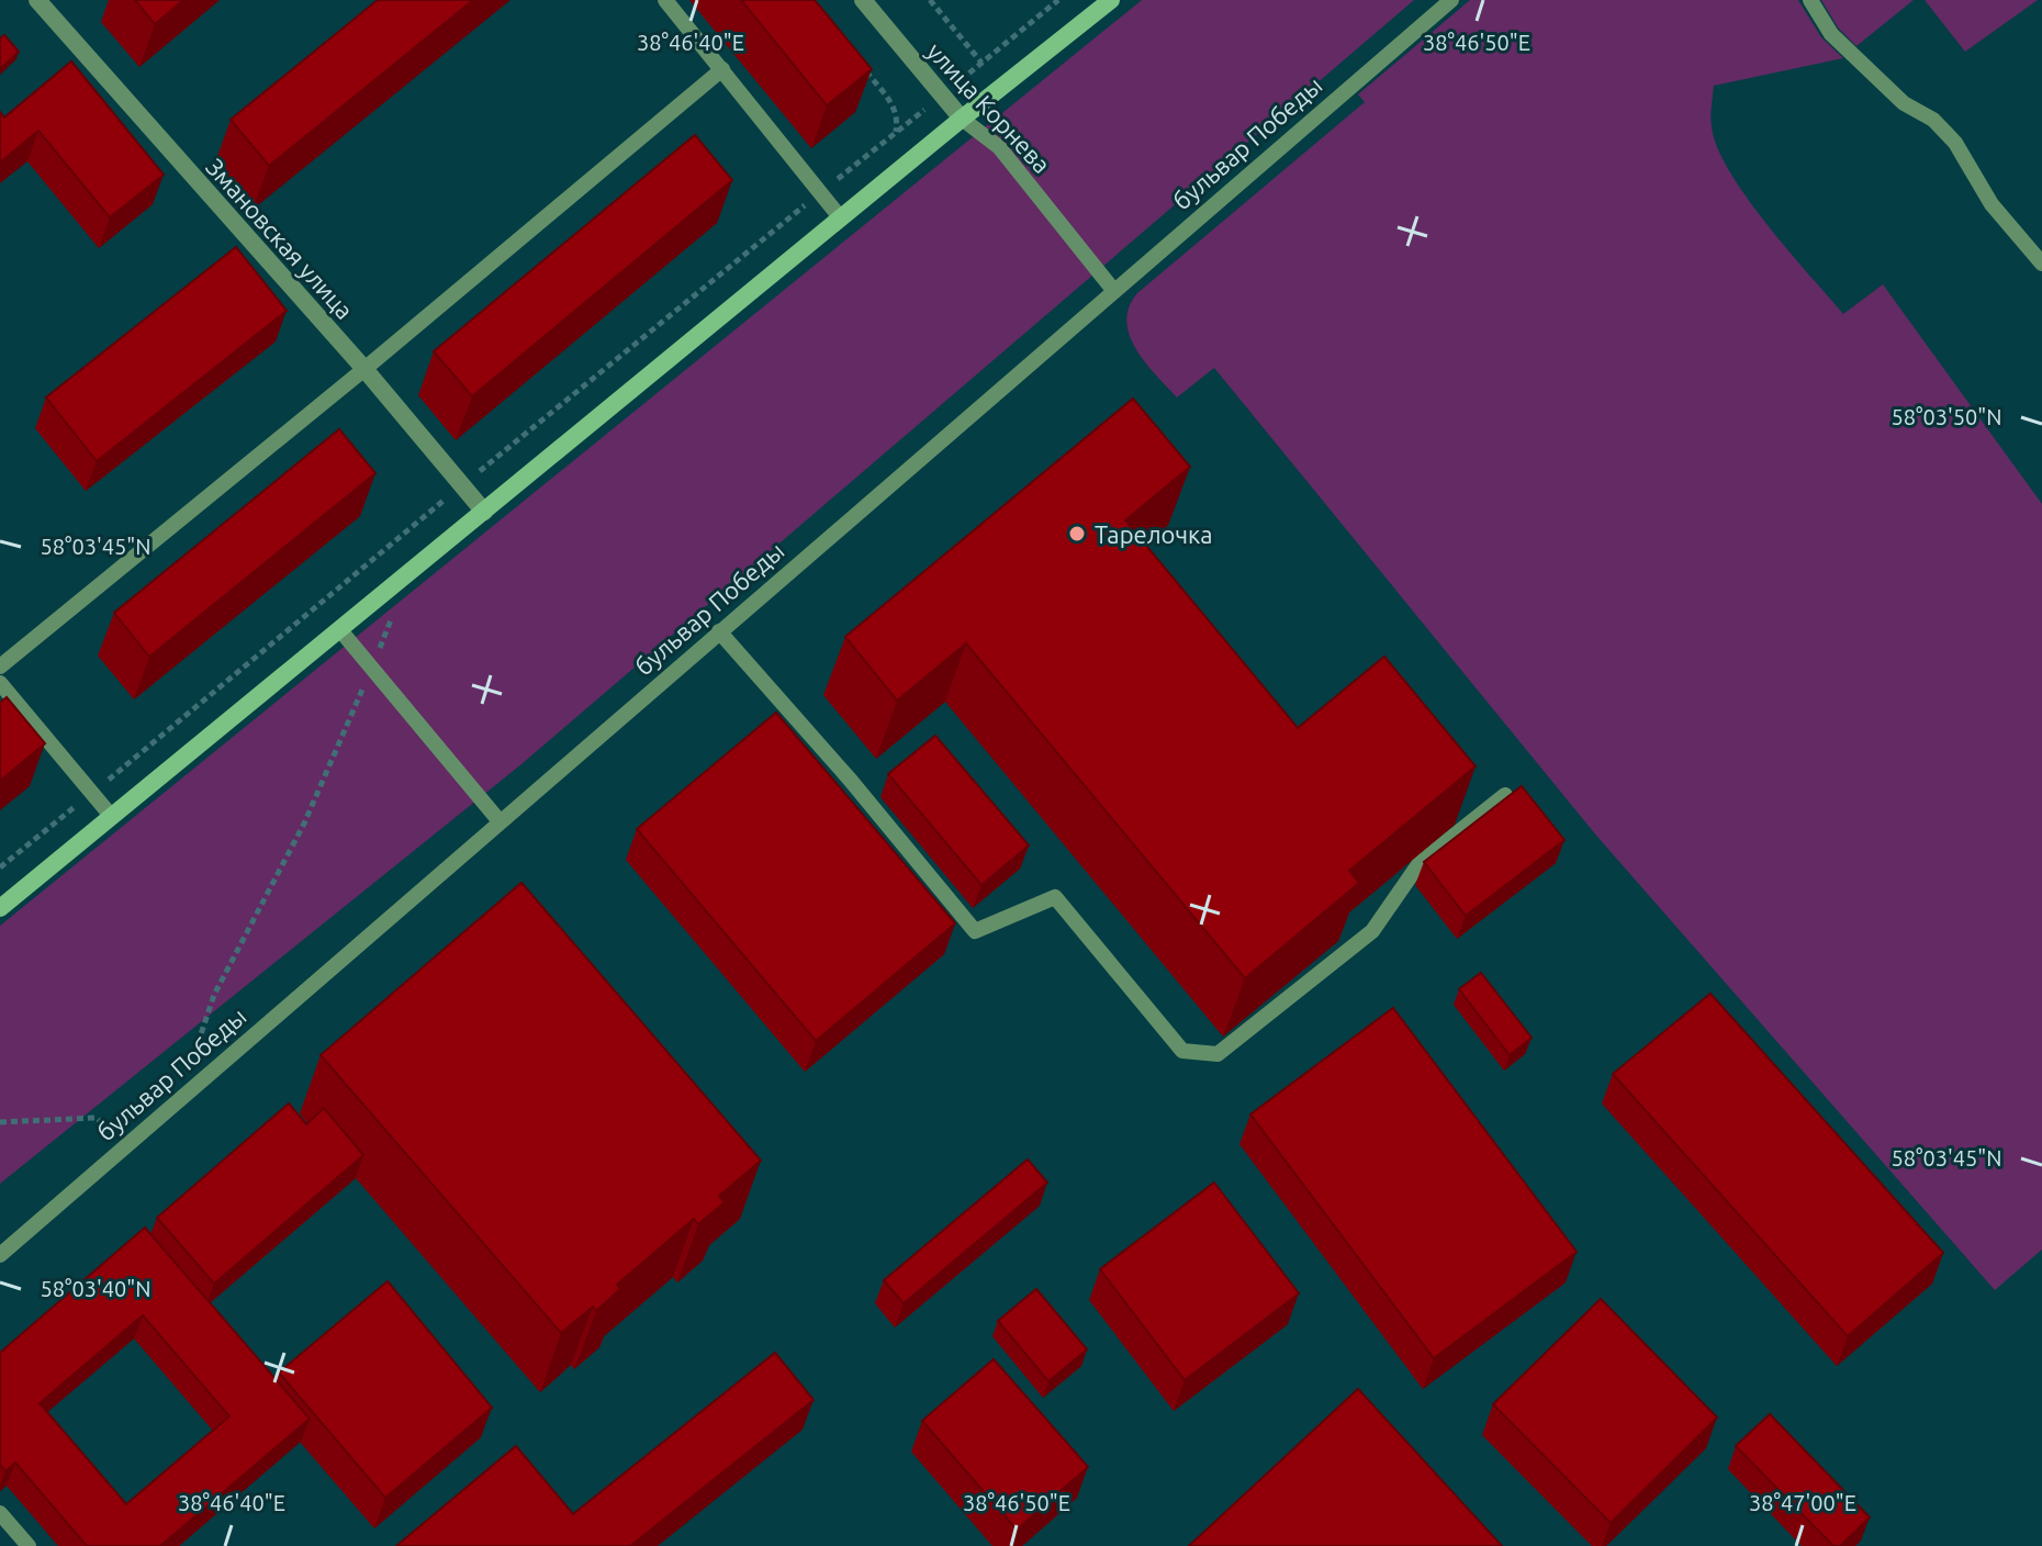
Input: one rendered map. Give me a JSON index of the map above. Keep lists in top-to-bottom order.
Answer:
{
  "streets": {
    "street": ["улица Корнева", "Змановская улица"],
    "lane": ["бульвар Победы"]
  },
  "crossings": [
    ["улица Корнева", "бульвар Победы"]
  ],
  "places": ["Тарелочка"],
  "coordinates": [
    "38°46'40\"E",
    "38°46'50\"E",
    "58°03'50\"N",
    "58°03'45\"N",
    "58°03'40\"N",
    "38°47'00\"E"
  ]
}
